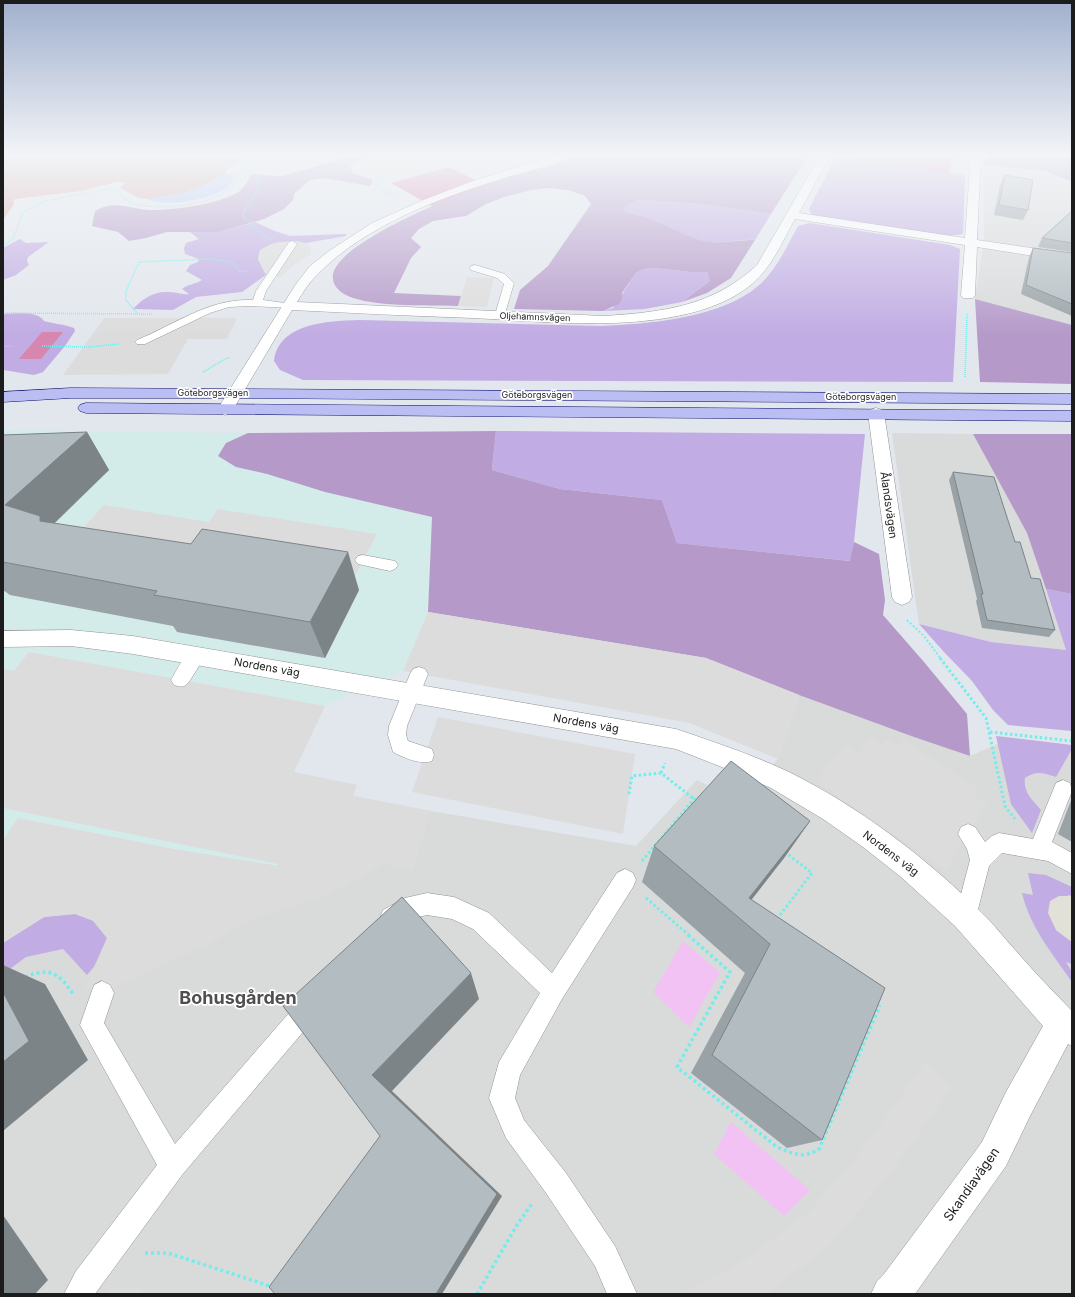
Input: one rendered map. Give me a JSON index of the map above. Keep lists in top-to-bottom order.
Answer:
{
  "streets": {
    "main road": ["Göteborgsvägen"],
    "street": [
      "Oljehamnsvägen",
      "Ålandsvägen",
      "Nordens väg",
      "Skandiavägen"
    ]
  },
  "crossings": [
    ["Göteborgsvägen", "Ålandsvägen"],
    ["Nordens väg", "Skandiavägen"]
  ],
  "districts": ["Bohusgården"]
}
